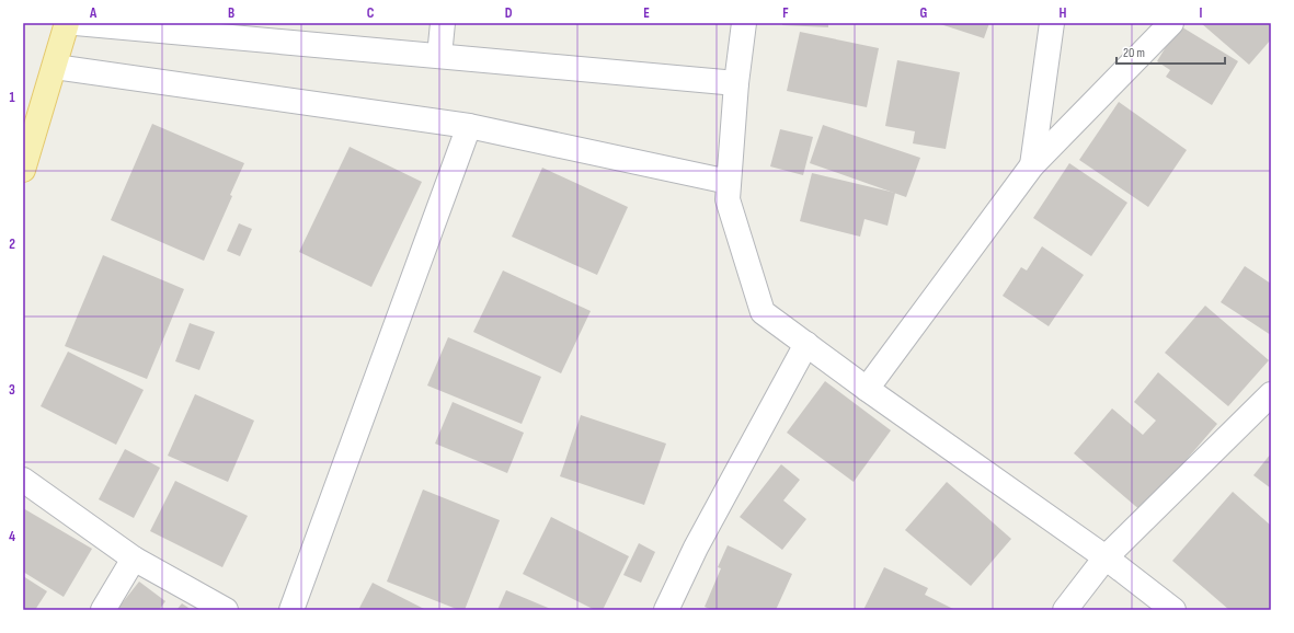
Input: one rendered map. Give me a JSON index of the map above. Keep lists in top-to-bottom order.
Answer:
{
  "scale_bar": "20 m",
  "grid": {
    "columns": [
      "A",
      "B",
      "C",
      "D",
      "E",
      "F",
      "G",
      "H",
      "I"
    ],
    "rows": [
      "1",
      "2",
      "3",
      "4"
    ]
  }
}
